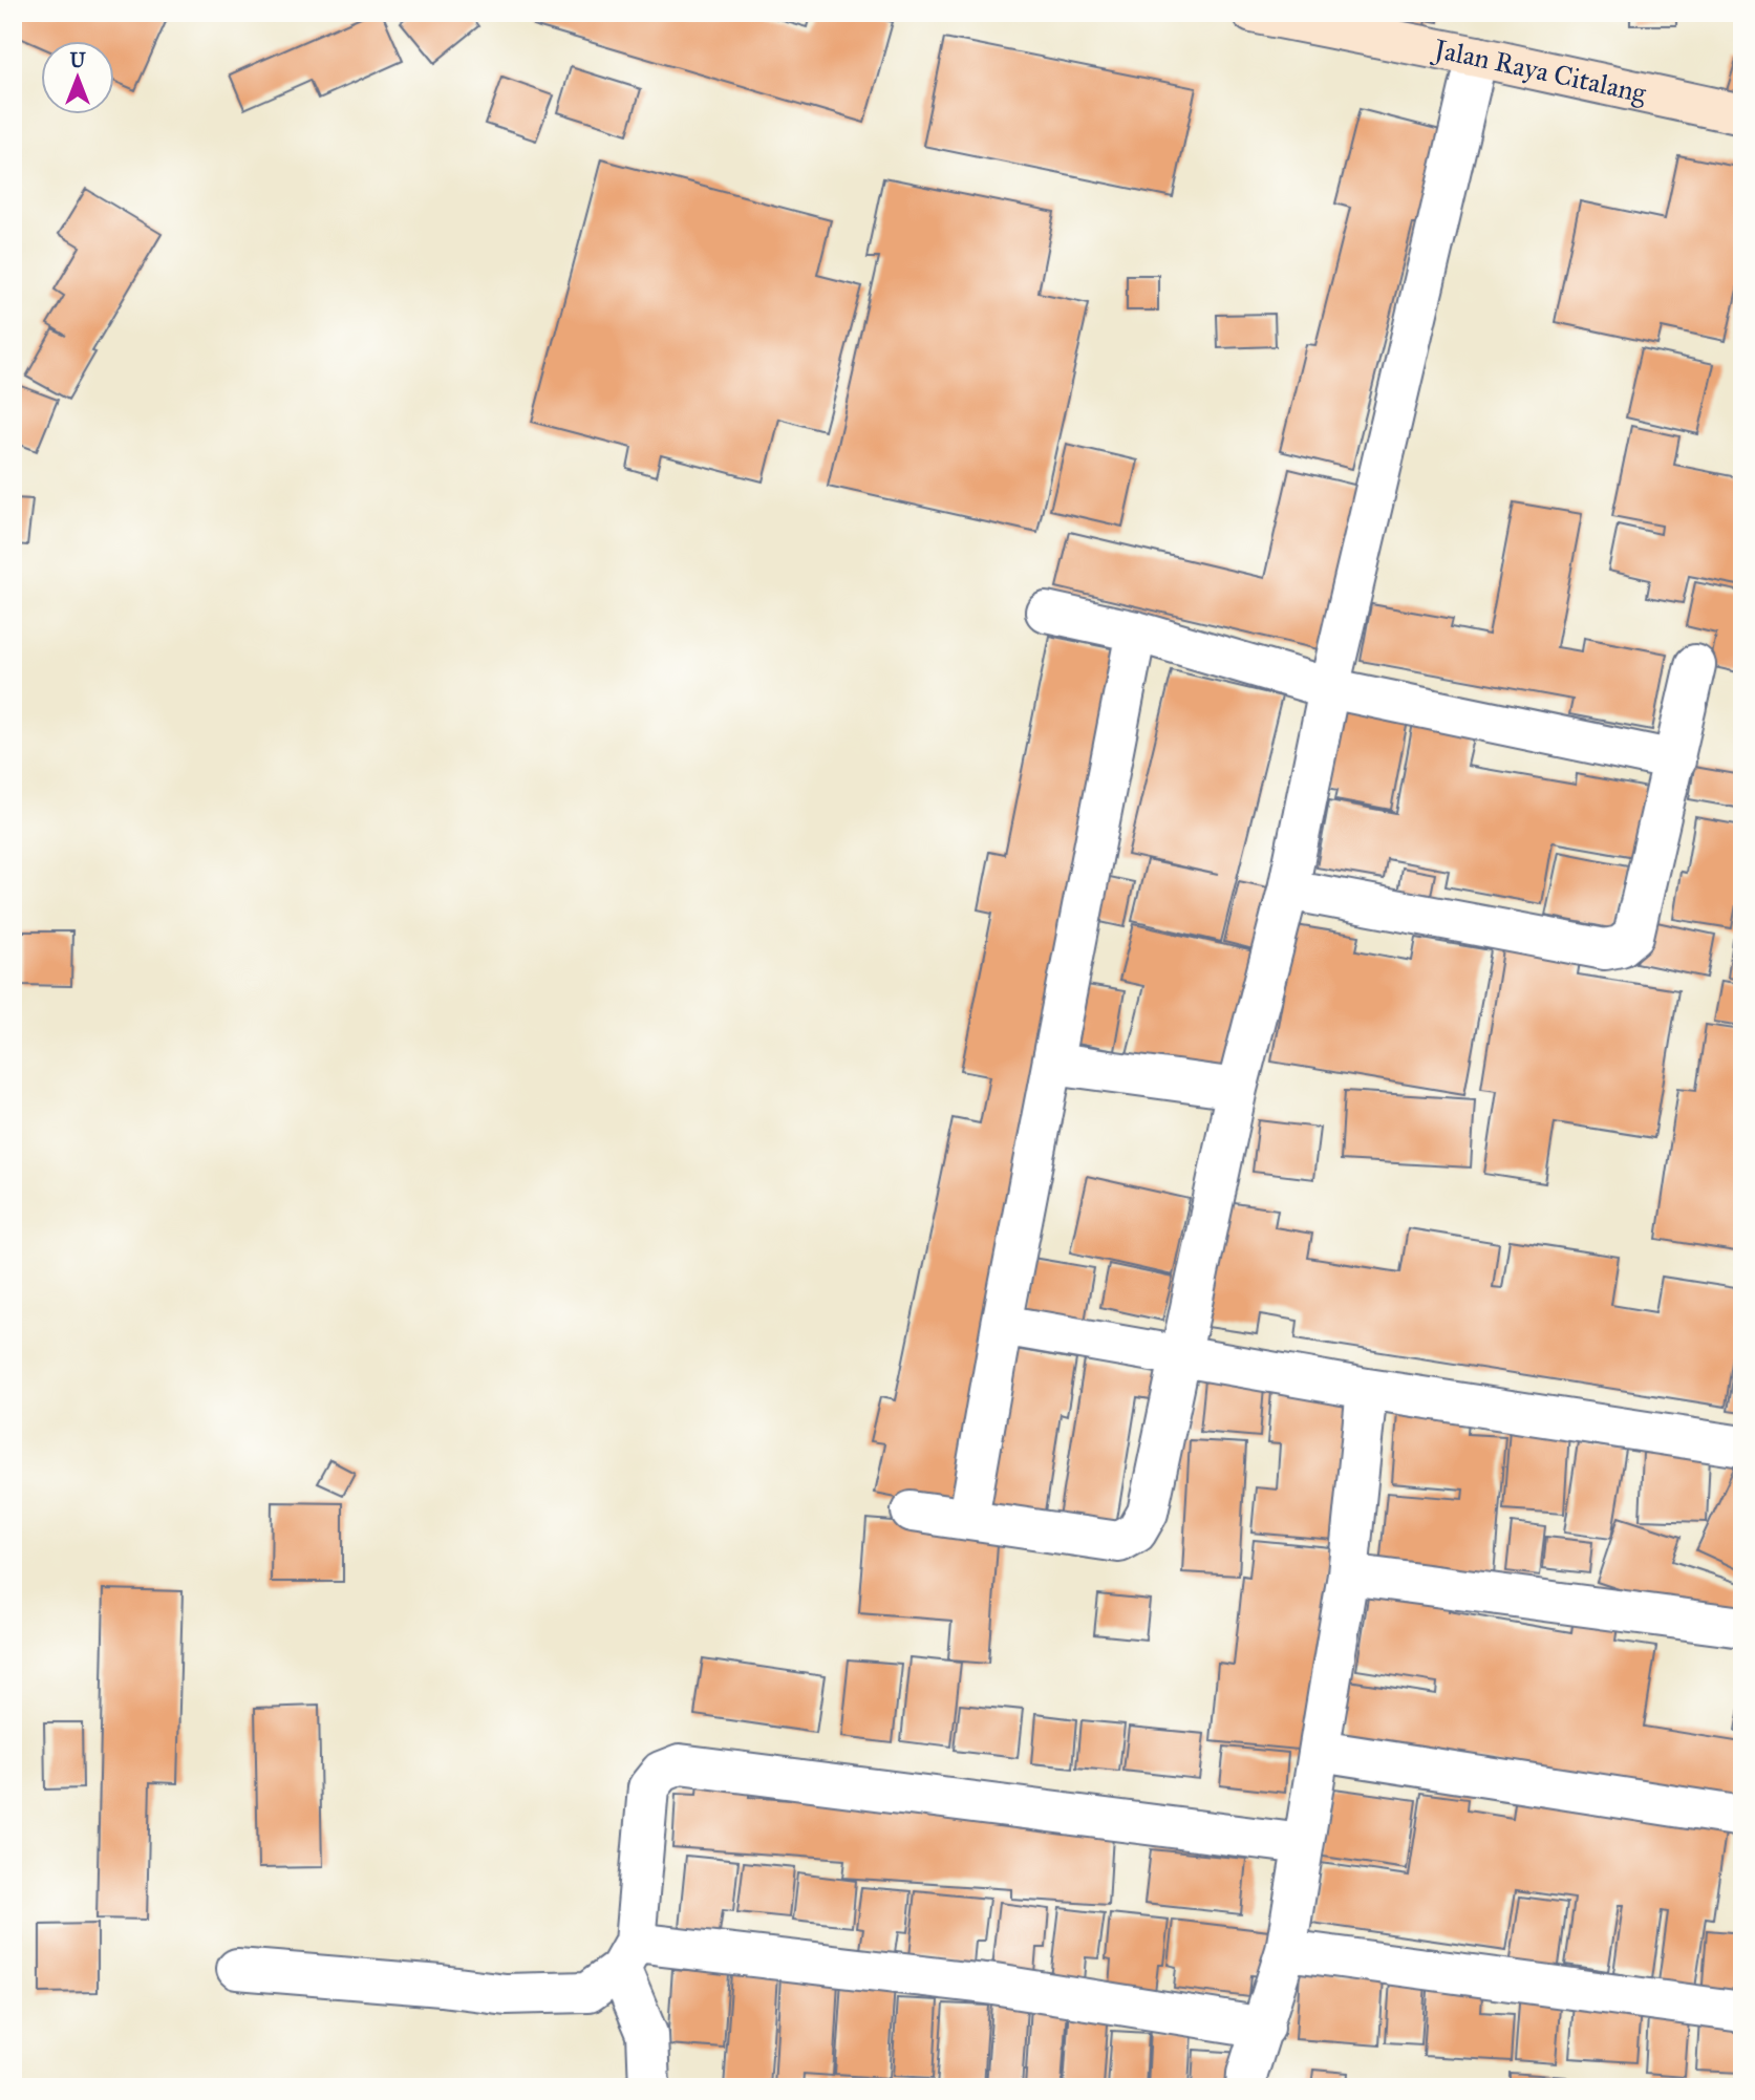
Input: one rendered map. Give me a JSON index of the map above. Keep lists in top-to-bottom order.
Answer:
{
  "streets": {
    "street": ["Jalan Raya Citalang"]
  },
  "north": "top"
}
